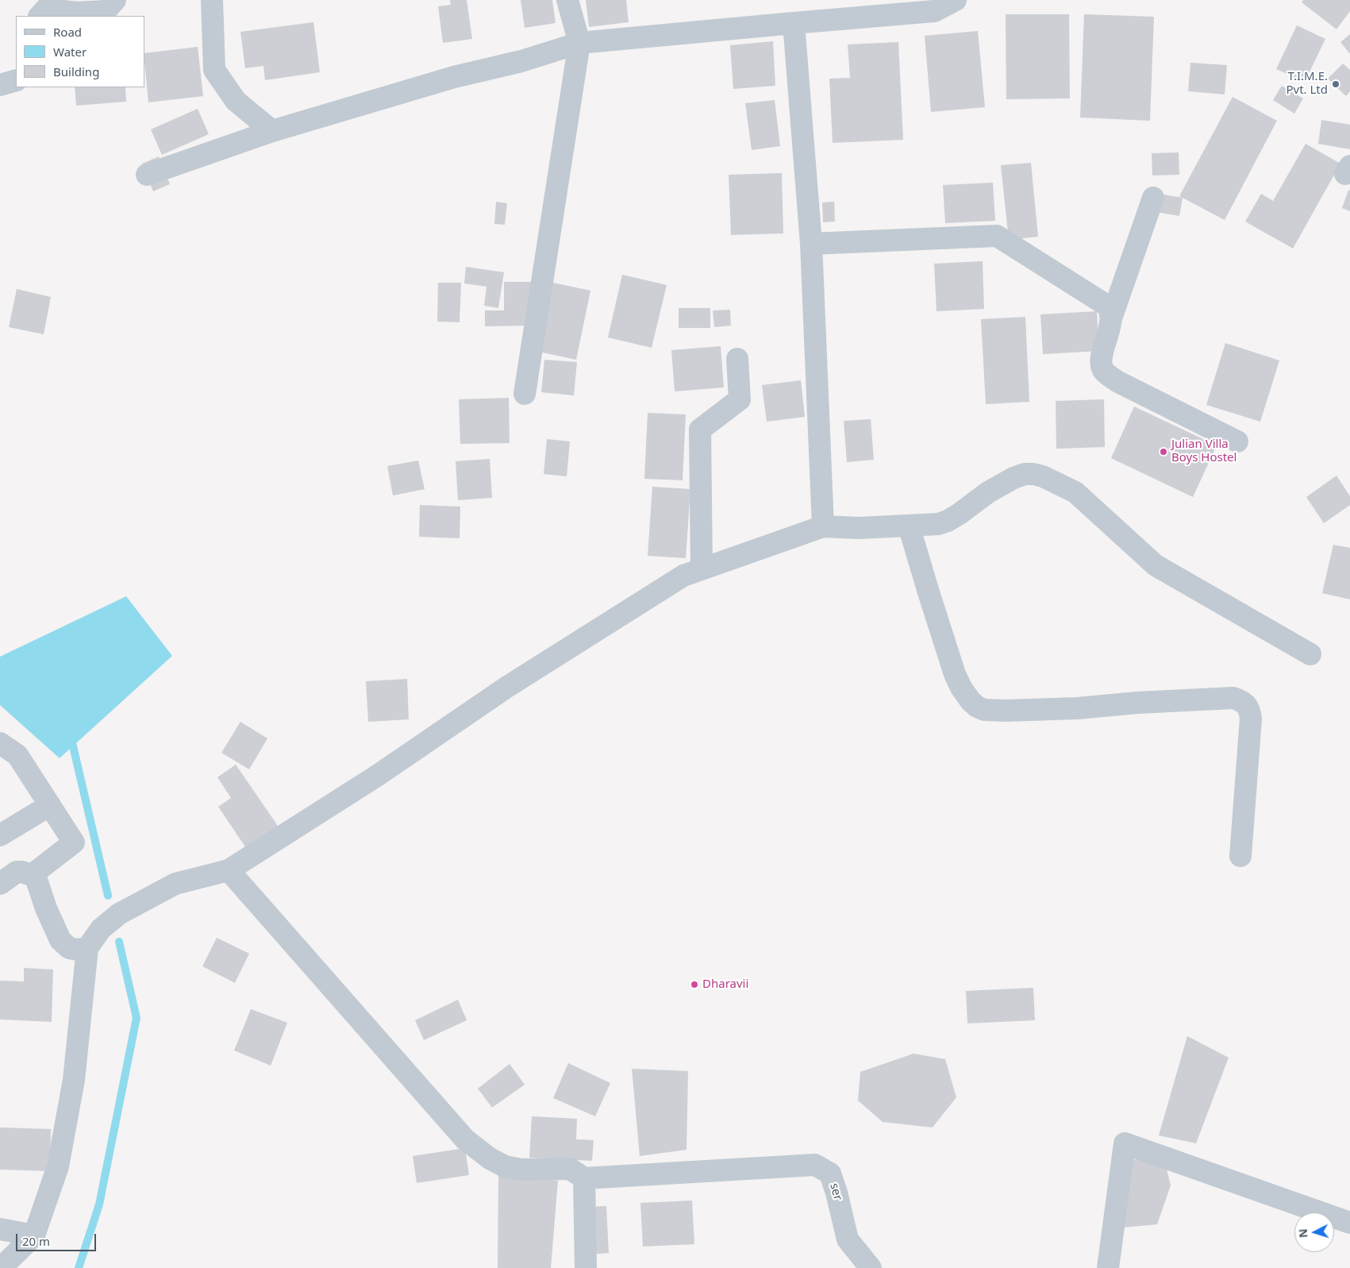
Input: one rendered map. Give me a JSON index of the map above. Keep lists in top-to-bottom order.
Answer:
{
  "streets": {
    "street": ["ser"]
  },
  "places": ["T.I.M.E. Pvt. Ltd", "Julian Villa Boys Hostel", "Dharavii"],
  "legend": ["Road", "Water", "Building"],
  "scale_bar": "20 m",
  "north": "left"
}
